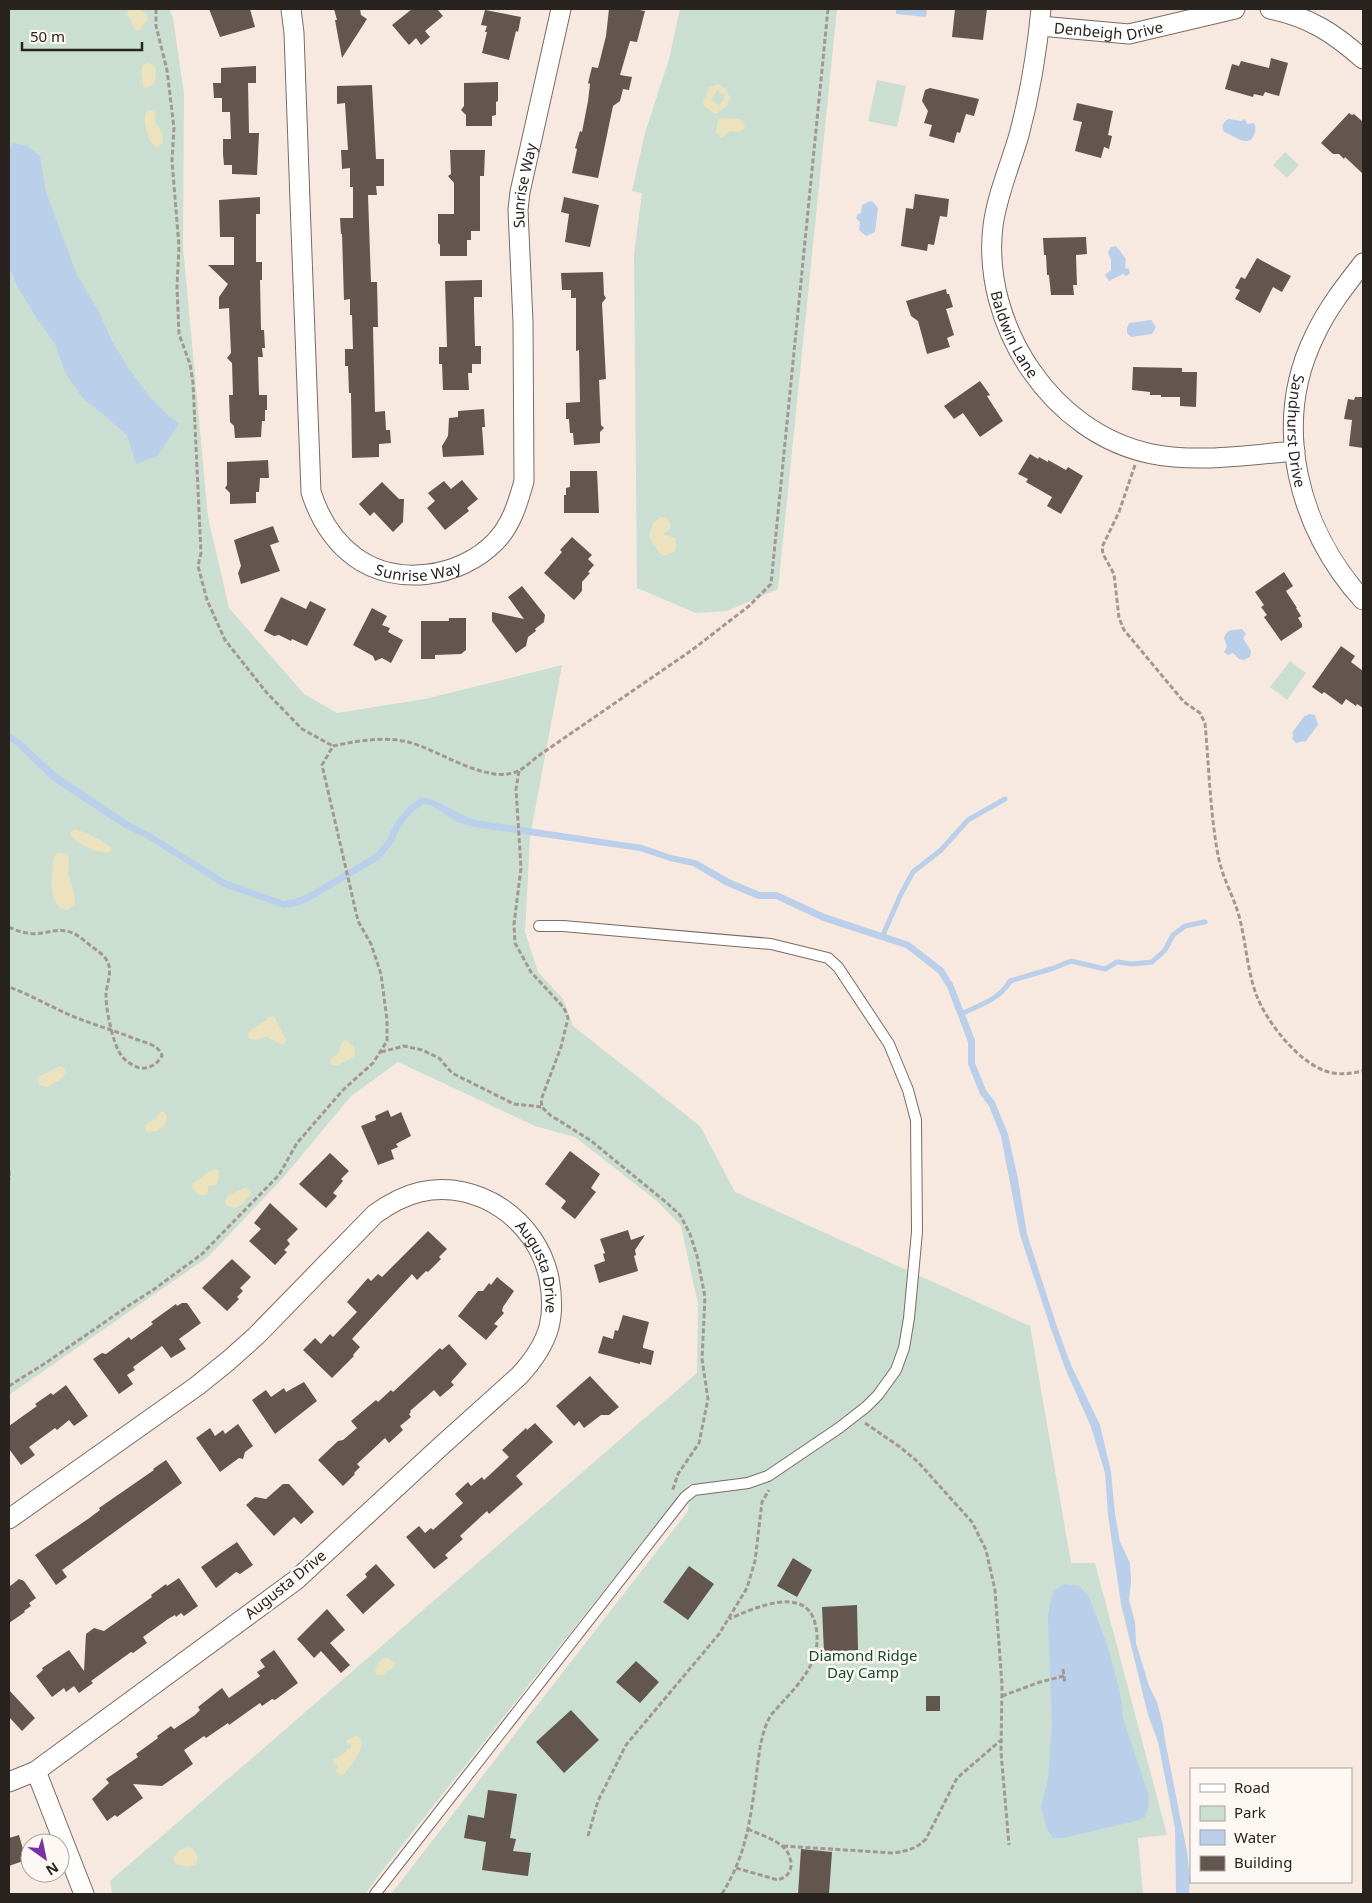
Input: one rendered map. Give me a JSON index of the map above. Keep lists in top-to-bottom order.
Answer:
{
  "streets": {
    "street": [
      "Denbeigh Drive",
      "Sunrise Way",
      "Baldwin Lane",
      "Sandhurst Drive",
      "Augusta Drive"
    ]
  },
  "crossings": [
    ["Denbeigh Drive", "Baldwin Lane"],
    ["Baldwin Lane", "Sandhurst Drive"]
  ],
  "parks": ["Diamond Ridge Day Camp"],
  "legend": [
    "Road",
    "Park",
    "Water",
    "Building"
  ],
  "scale_bar": "50 m",
  "north": "bottom right"
}
